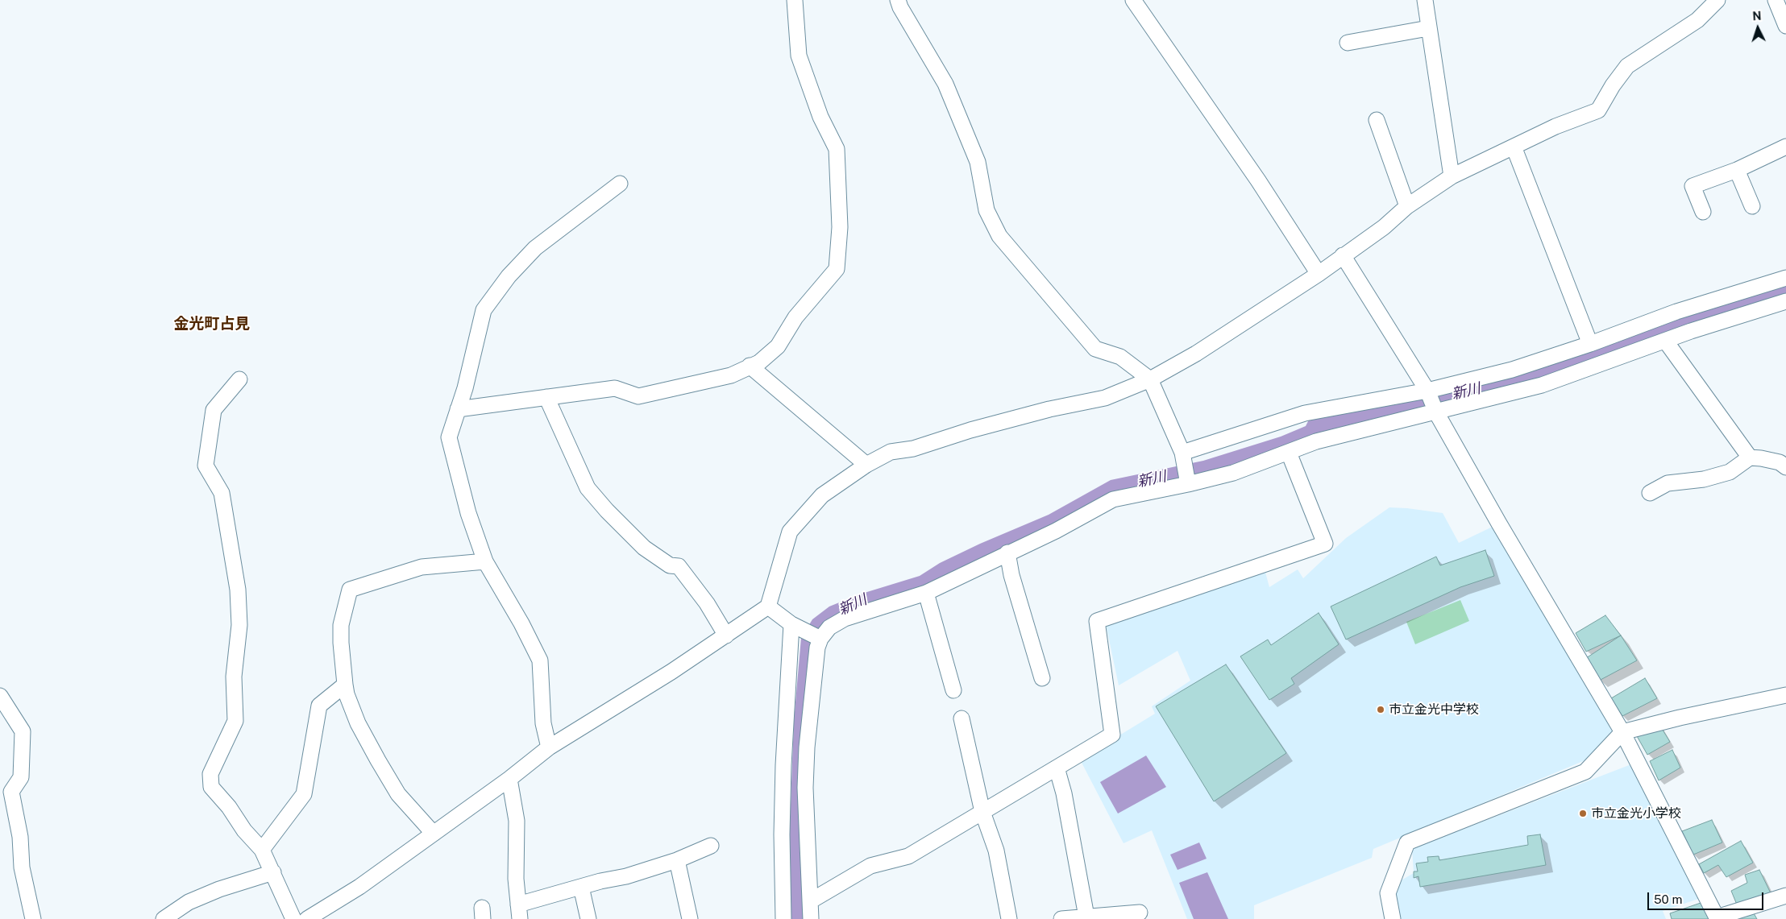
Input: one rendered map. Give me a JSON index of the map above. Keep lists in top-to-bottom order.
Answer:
{
  "districts": ["金光町占見"],
  "water": ["新川"],
  "places": ["市立金光中学校", "市立金光小学校"],
  "scale_bar": "50 m",
  "north": "top"
}
